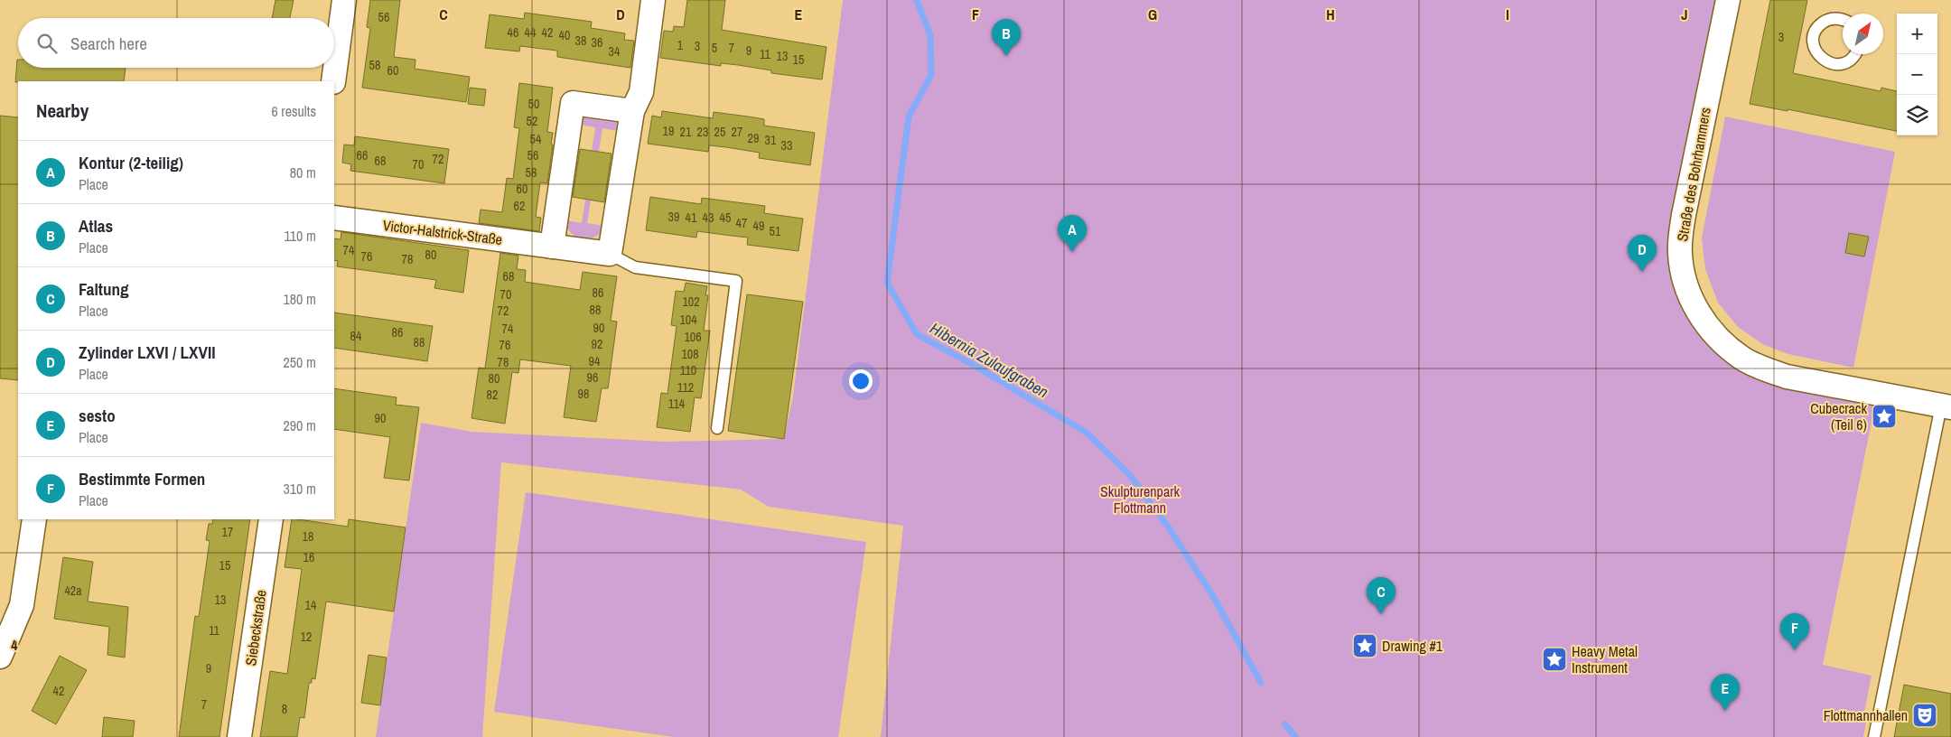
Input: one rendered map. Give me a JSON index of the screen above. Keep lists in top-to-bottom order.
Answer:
{
  "streets": {
    "street": ["Straße des Bohrhammers", "Victor-Halstrick-Straße", "Siebeckstraße"]
  },
  "water": ["Hibernia Zulaufgraben"],
  "parks": ["Skulpturenpark Flottmann"],
  "places": {
    "place": ["Cubecrack (Teil 6)", "Drawing #1", "Heavy Metal Instrument"],
    "theatre": ["Flottmannhallen"]
  },
  "house_numbers": [
    "56",
    "46",
    "44",
    "42",
    "40",
    "3",
    "38",
    "36",
    "1",
    "3",
    "5",
    "7",
    "9",
    "34",
    "11",
    "13",
    "15",
    "58",
    "60",
    "50",
    "52",
    "19",
    "21",
    "23",
    "25",
    "27",
    "29",
    "54",
    "31",
    "33",
    "66",
    "56",
    "72",
    "68",
    "70",
    "58",
    "60",
    "62",
    "39",
    "41",
    "43",
    "45",
    "47",
    "49",
    "51",
    "74",
    "80",
    "76",
    "78",
    "68",
    "86",
    "70",
    "102",
    "88",
    "72",
    "104",
    "90",
    "74",
    "86",
    "84",
    "106",
    "88",
    "92",
    "76",
    "108",
    "94",
    "78",
    "110",
    "96",
    "80",
    "112",
    "98",
    "82",
    "114",
    "90",
    "17",
    "18",
    "16",
    "15",
    "42a",
    "13",
    "14",
    "11",
    "12",
    "9",
    "42",
    "7",
    "8"
  ],
  "north": "top right",
  "page": {
    "map_buttons": ["+", "−"],
    "search": "Search here",
    "pins": [
      "B",
      "A",
      "D",
      "C",
      "F",
      "E"
    ],
    "heading": ["Nearby", "6 results"],
    "list": [
      {
        "mark": "A",
        "name": "Kontur (2-teilig)",
        "note": "Place",
        "value": "80 m"
      },
      {
        "mark": "B",
        "name": "Atlas",
        "note": "Place",
        "value": "110 m"
      },
      {
        "mark": "C",
        "name": "Faltung",
        "note": "Place",
        "value": "180 m"
      },
      {
        "mark": "D",
        "name": "Zylinder LXVI / LXVII",
        "note": "Place",
        "value": "250 m"
      },
      {
        "mark": "E",
        "name": "sesto",
        "note": "Place",
        "value": "290 m"
      },
      {
        "mark": "F",
        "name": "Bestimmte Formen",
        "note": "Place",
        "value": "310 m"
      }
    ]
  },
  "grid": {
    "columns": [
      "C",
      "D",
      "E",
      "F",
      "G",
      "H",
      "I",
      "J"
    ],
    "rows": ["4"]
  }
}
